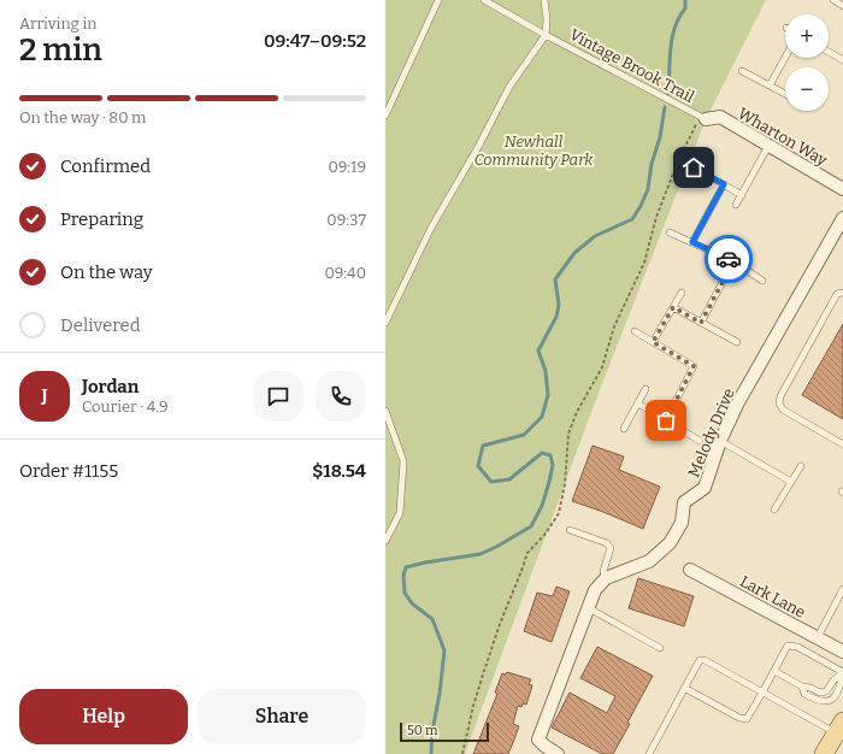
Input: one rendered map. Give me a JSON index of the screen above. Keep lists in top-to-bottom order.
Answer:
{
  "streets": {
    "street": ["Wharton Way", "Melody Drive", "Lark Lane"],
    "lane": ["Vintage Brook Trail"]
  },
  "crossings": [
    ["Vintage Brook Trail", "Wharton Way"]
  ],
  "parks": ["Newhall Community Park"],
  "scale_bar": "50 m",
  "page": {
    "heading": ["2 min", "Arriving in", "09:47–09:52"],
    "panel": [
      "Jordan",
      "Courier · 4.9",
      "Order #1155",
      "$18.54"
    ],
    "map_buttons": ["+", "−"],
    "bar": "On the way · 80 m",
    "list": [
      ["Confirmed", "09:19"],
      ["Preparing", "09:37"],
      ["On the way", "09:40"],
      "Delivered"
    ],
    "round": "J",
    "buttons": ["Help", "Share"],
    "scale": "50 m"
  }
}
